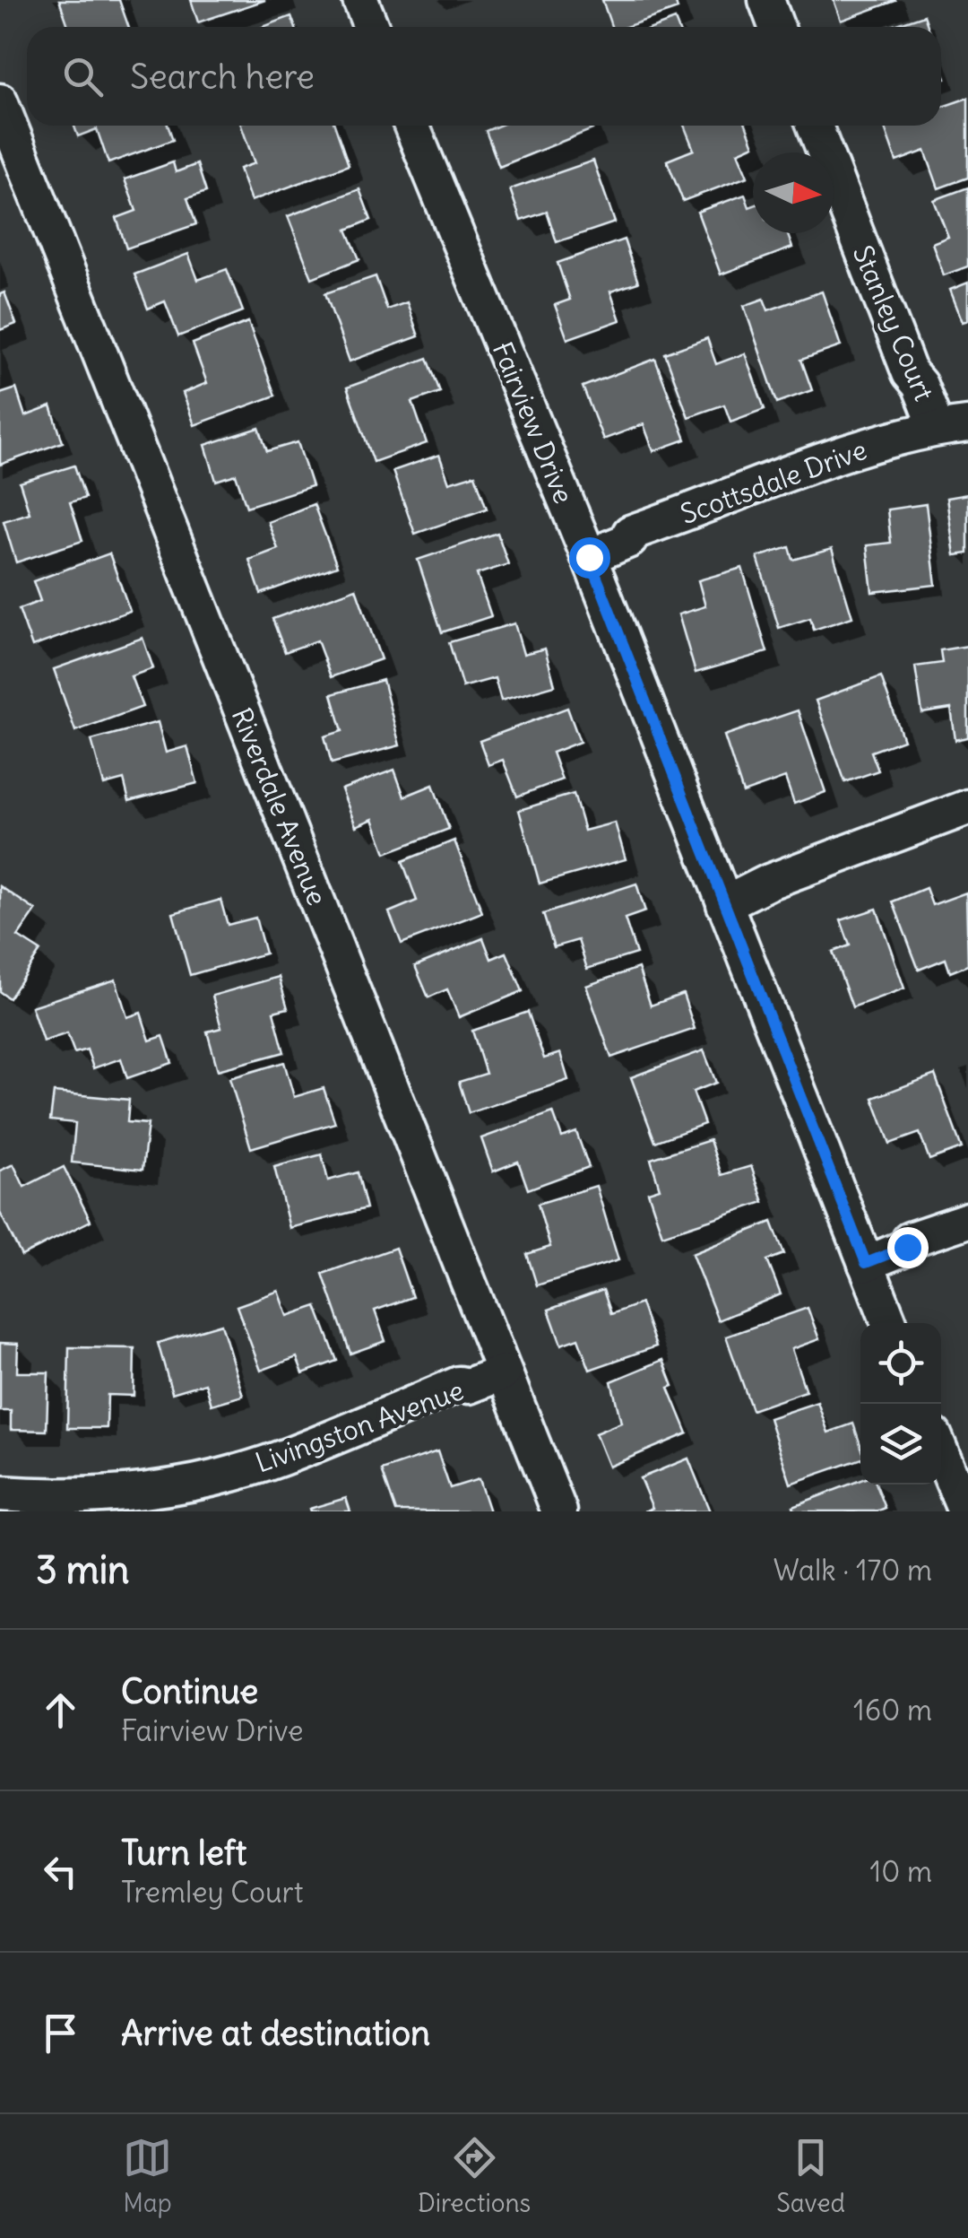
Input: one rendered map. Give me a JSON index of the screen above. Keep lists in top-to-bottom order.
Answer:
{
  "streets": {
    "street": [
      "Stanley Court",
      "Fairview Drive",
      "Scottsdale Drive",
      "Riverdale Avenue",
      "Livingston Avenue"
    ]
  },
  "crossings": [
    ["Stanley Court", "Scottsdale Drive"],
    ["Fairview Drive", "Scottsdale Drive"],
    ["Riverdale Avenue", "Livingston Avenue"]
  ],
  "north": "right",
  "page": {
    "search": "Search here",
    "heading": ["3 min", "Walk · 170 m"],
    "list": [
      ["Continue", "Fairview Drive", "160 m"],
      ["Turn left", "Tremley Court", "10 m"],
      "Arrive at destination"
    ],
    "nav": ["Map", "Directions", "Saved"]
  }
}
